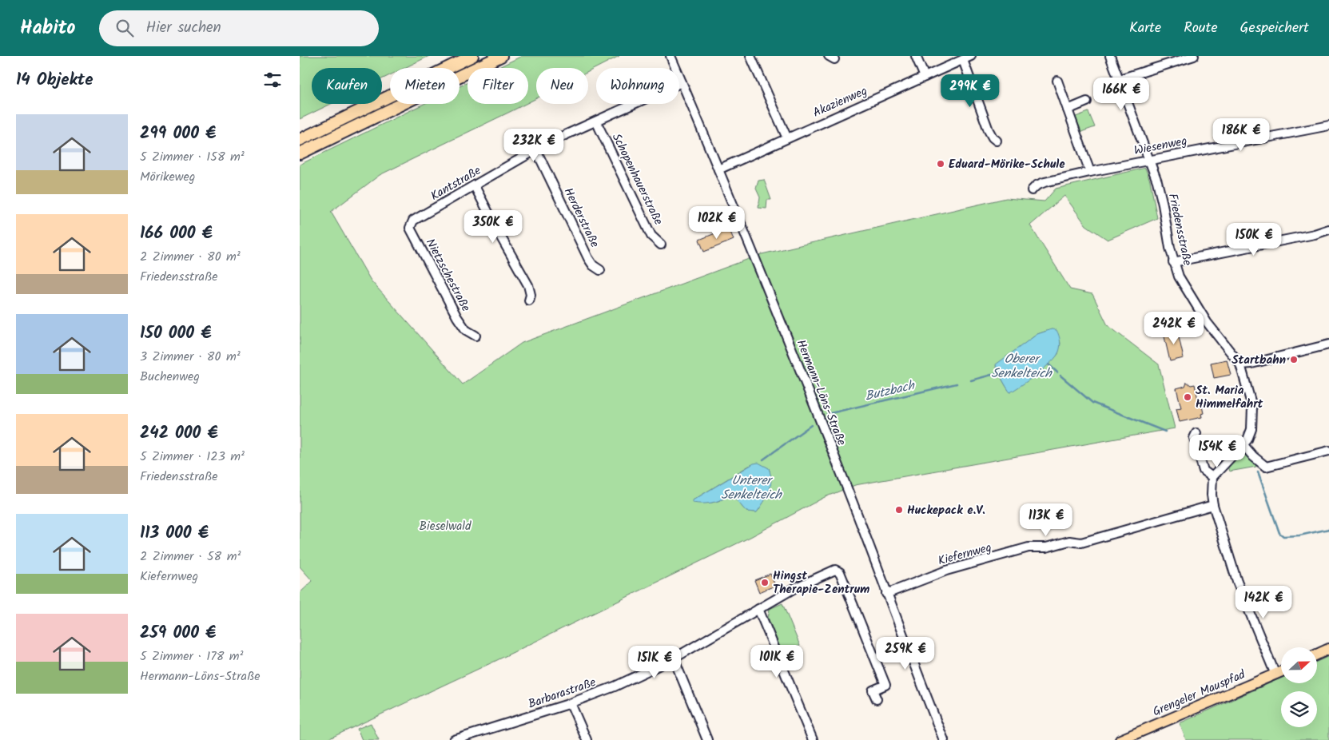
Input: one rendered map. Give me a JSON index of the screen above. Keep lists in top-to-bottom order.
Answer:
{
  "streets": {
    "main road": ["Grengeler Mauspfad"],
    "street": [
      "Akazienweg",
      "Wiesenweg",
      "Schopenhauerstraße",
      "Kantstraße",
      "Herderstraße",
      "Friedensstraße",
      "Nietzschestraße",
      "Hermann-Löns-Straße",
      "Kiefernweg",
      "Barbarastraße"
    ]
  },
  "crossings": [
    ["Akazienweg", "Hermann-Löns-Straße"],
    ["Wiesenweg", "Friedensstraße"],
    ["Schopenhauerstraße", "Kantstraße"],
    ["Kantstraße", "Herderstraße"],
    ["Kantstraße", "Nietzschestraße"],
    ["Kantstraße", "Hermann-Löns-Straße"],
    ["Hermann-Löns-Straße", "Kiefernweg"]
  ],
  "water": ["Oberer Senkelteich", "Butzbach", "Unterer Senkelteich"],
  "parks": ["Bieselwald"],
  "places": [
    "Eduard-Mörike-Schule",
    "Startbahn",
    "St. Maria Himmelfahrt",
    "Huckepack e.V.",
    "Hingst Therapie-Zentrum"
  ],
  "north": "right",
  "page": {
    "header": "Habito",
    "search": "Hier suchen",
    "nav": ["Karte", "Route", "Gespeichert"],
    "heading": "14 Objekte",
    "chip": [
      "Kaufen",
      "Mieten",
      "Filter",
      "Neu",
      "Wohnung"
    ],
    "price": [
      "299K €",
      "166K €",
      "186K €",
      "232K €",
      "102K €",
      "350K €",
      "150K €",
      "242K €",
      "154K €",
      "113K €",
      "142K €",
      "259K €",
      "101K €",
      "151K €"
    ],
    "list": [
      {
        "name": "299 000 €",
        "note": "5 Zimmer · 158 m² · Mörikeweg"
      },
      {
        "name": "166 000 €",
        "note": "2 Zimmer · 80 m² · Friedensstraße"
      },
      {
        "name": "150 000 €",
        "note": "3 Zimmer · 80 m² · Buchenweg"
      },
      {
        "name": "242 000 €",
        "note": "5 Zimmer · 123 m² · Friedensstraße"
      },
      {
        "name": "113 000 €",
        "note": "2 Zimmer · 58 m² · Kiefernweg"
      },
      {
        "name": "259 000 €",
        "note": "5 Zimmer · 178 m² · Hermann-Löns-Straße"
      }
    ]
  }
}
